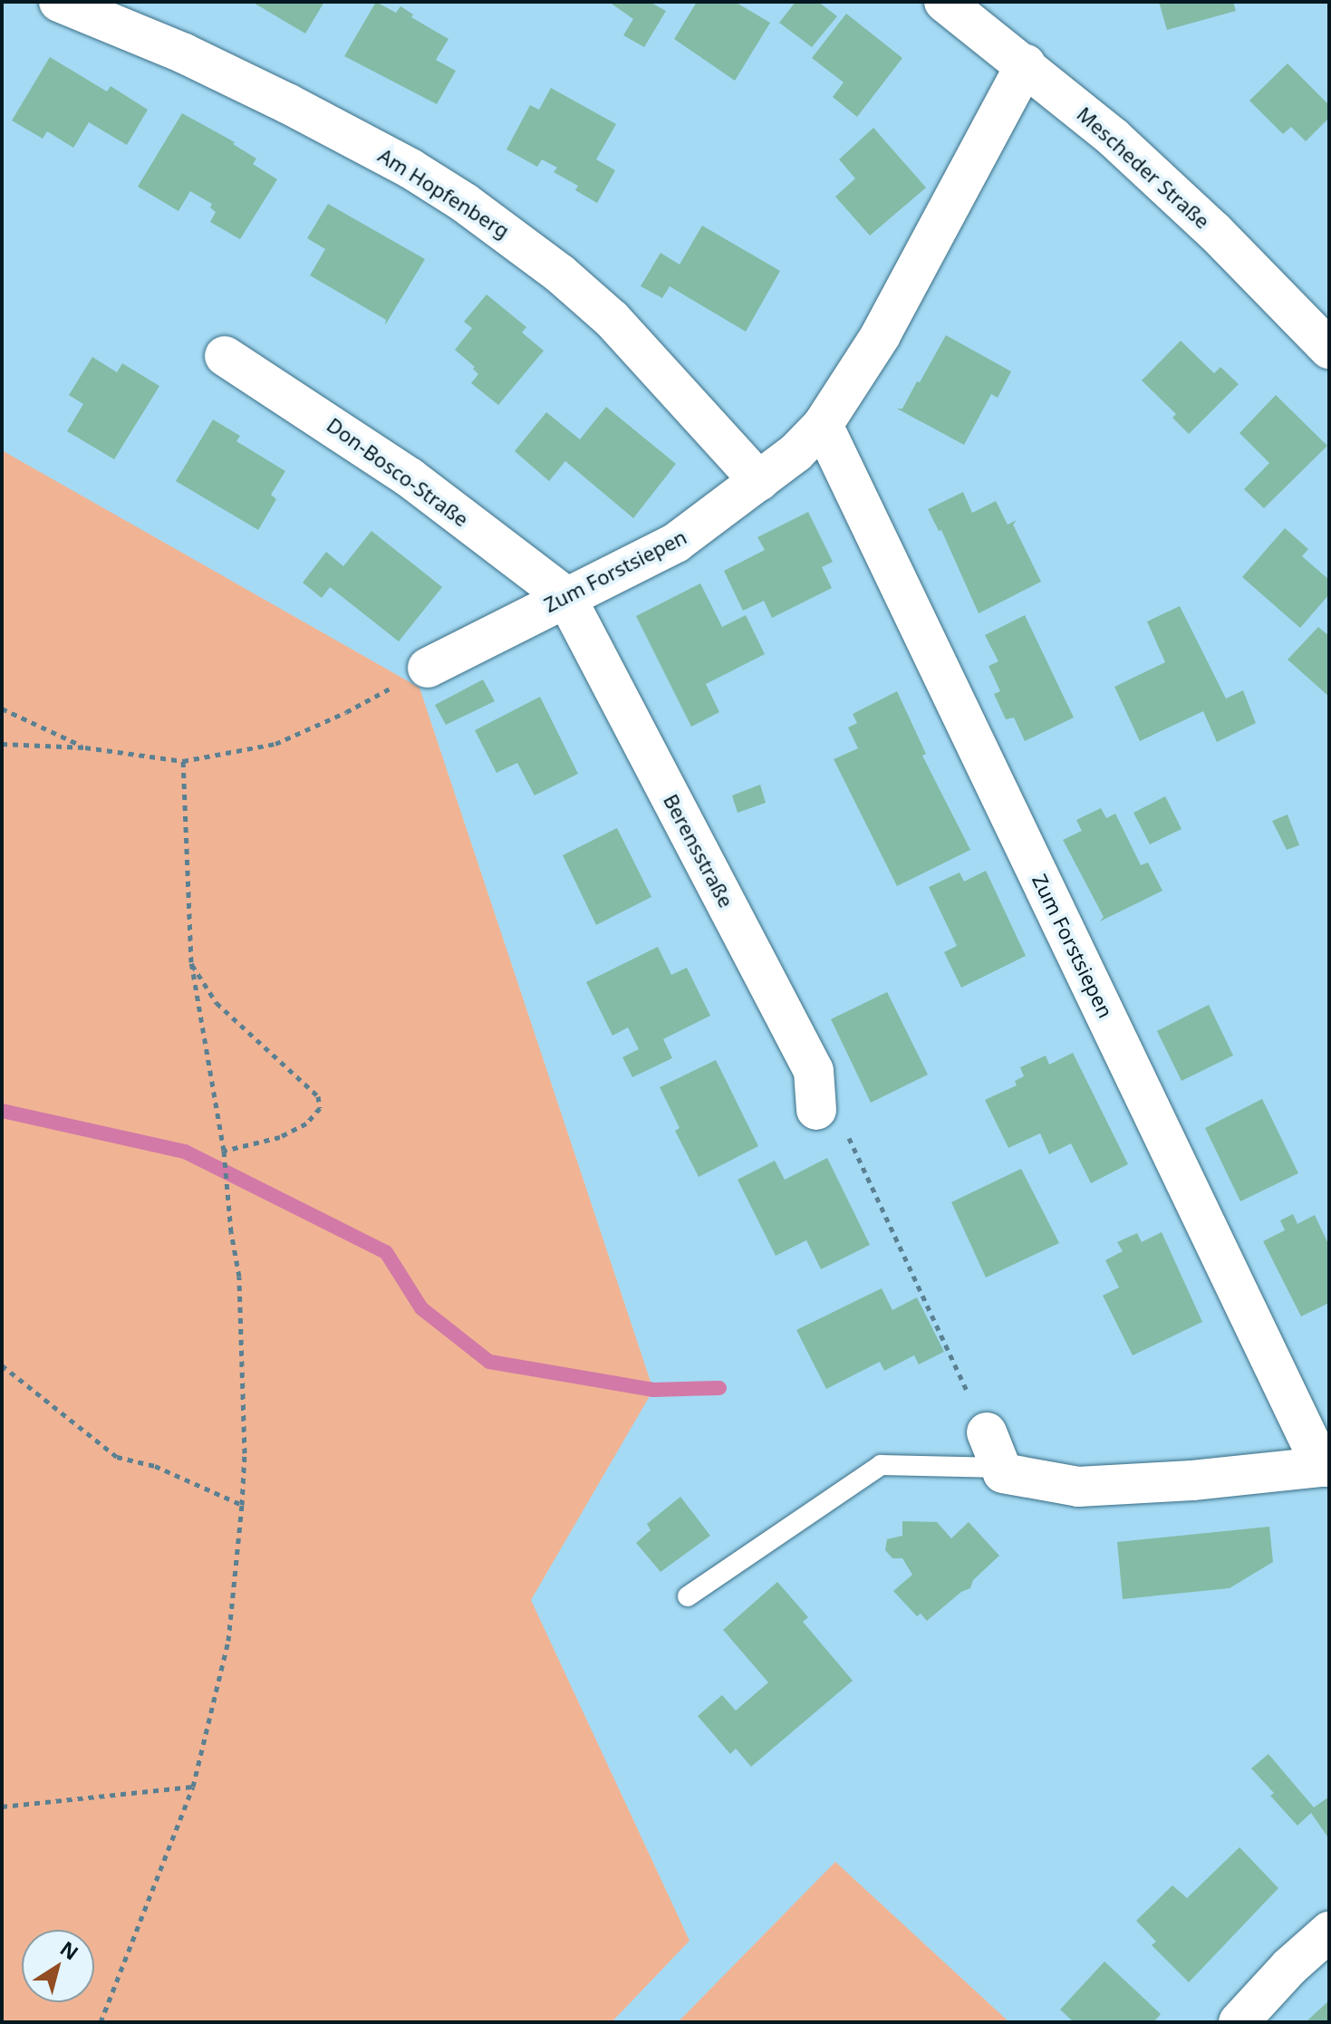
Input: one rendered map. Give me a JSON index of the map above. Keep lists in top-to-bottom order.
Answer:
{
  "streets": {
    "street": [
      "Mescheder Straße",
      "Am Hopfenberg",
      "Don-Bosco-Straße",
      "Zum Forstsiepen",
      "Berensstraße"
    ]
  },
  "crossings": [
    ["Mescheder Straße", "Zum Forstsiepen"],
    ["Am Hopfenberg", "Zum Forstsiepen"],
    ["Don-Bosco-Straße", "Zum Forstsiepen"],
    ["Don-Bosco-Straße", "Berensstraße"],
    ["Zum Forstsiepen", "Berensstraße"]
  ],
  "north": "top right"
}
